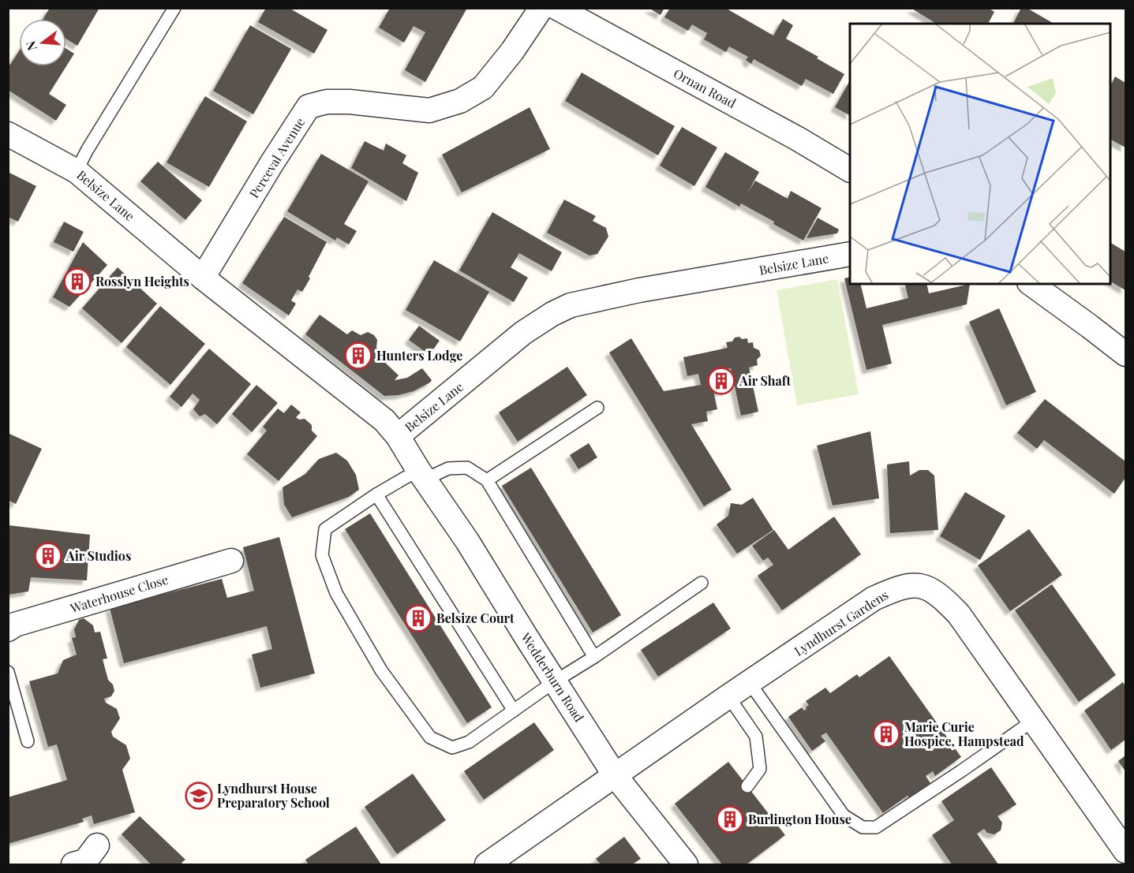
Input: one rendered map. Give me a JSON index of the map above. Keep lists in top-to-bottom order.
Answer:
{
  "streets": {
    "street": [
      "Ornan Road",
      "Perceval Avenue",
      "Belsize Lane",
      "Waterhouse Close",
      "Lyndhurst Gardens",
      "Wedderburn Road"
    ]
  },
  "crossings": [
    ["Perceval Avenue", "Belsize Lane"],
    ["Belsize Lane", "Wedderburn Road"],
    ["Lyndhurst Gardens", "Wedderburn Road"]
  ],
  "places": {
    "building": [
      "Rosslyn Heights",
      "Hunters Lodge",
      "Air Shaft",
      "Air Studios",
      "Belsize Court",
      "Marie Curie Hospice, Hampstead",
      "Burlington House"
    ],
    "school or university": ["Lyndhurst House Preparatory School"]
  },
  "north": "left"
}
